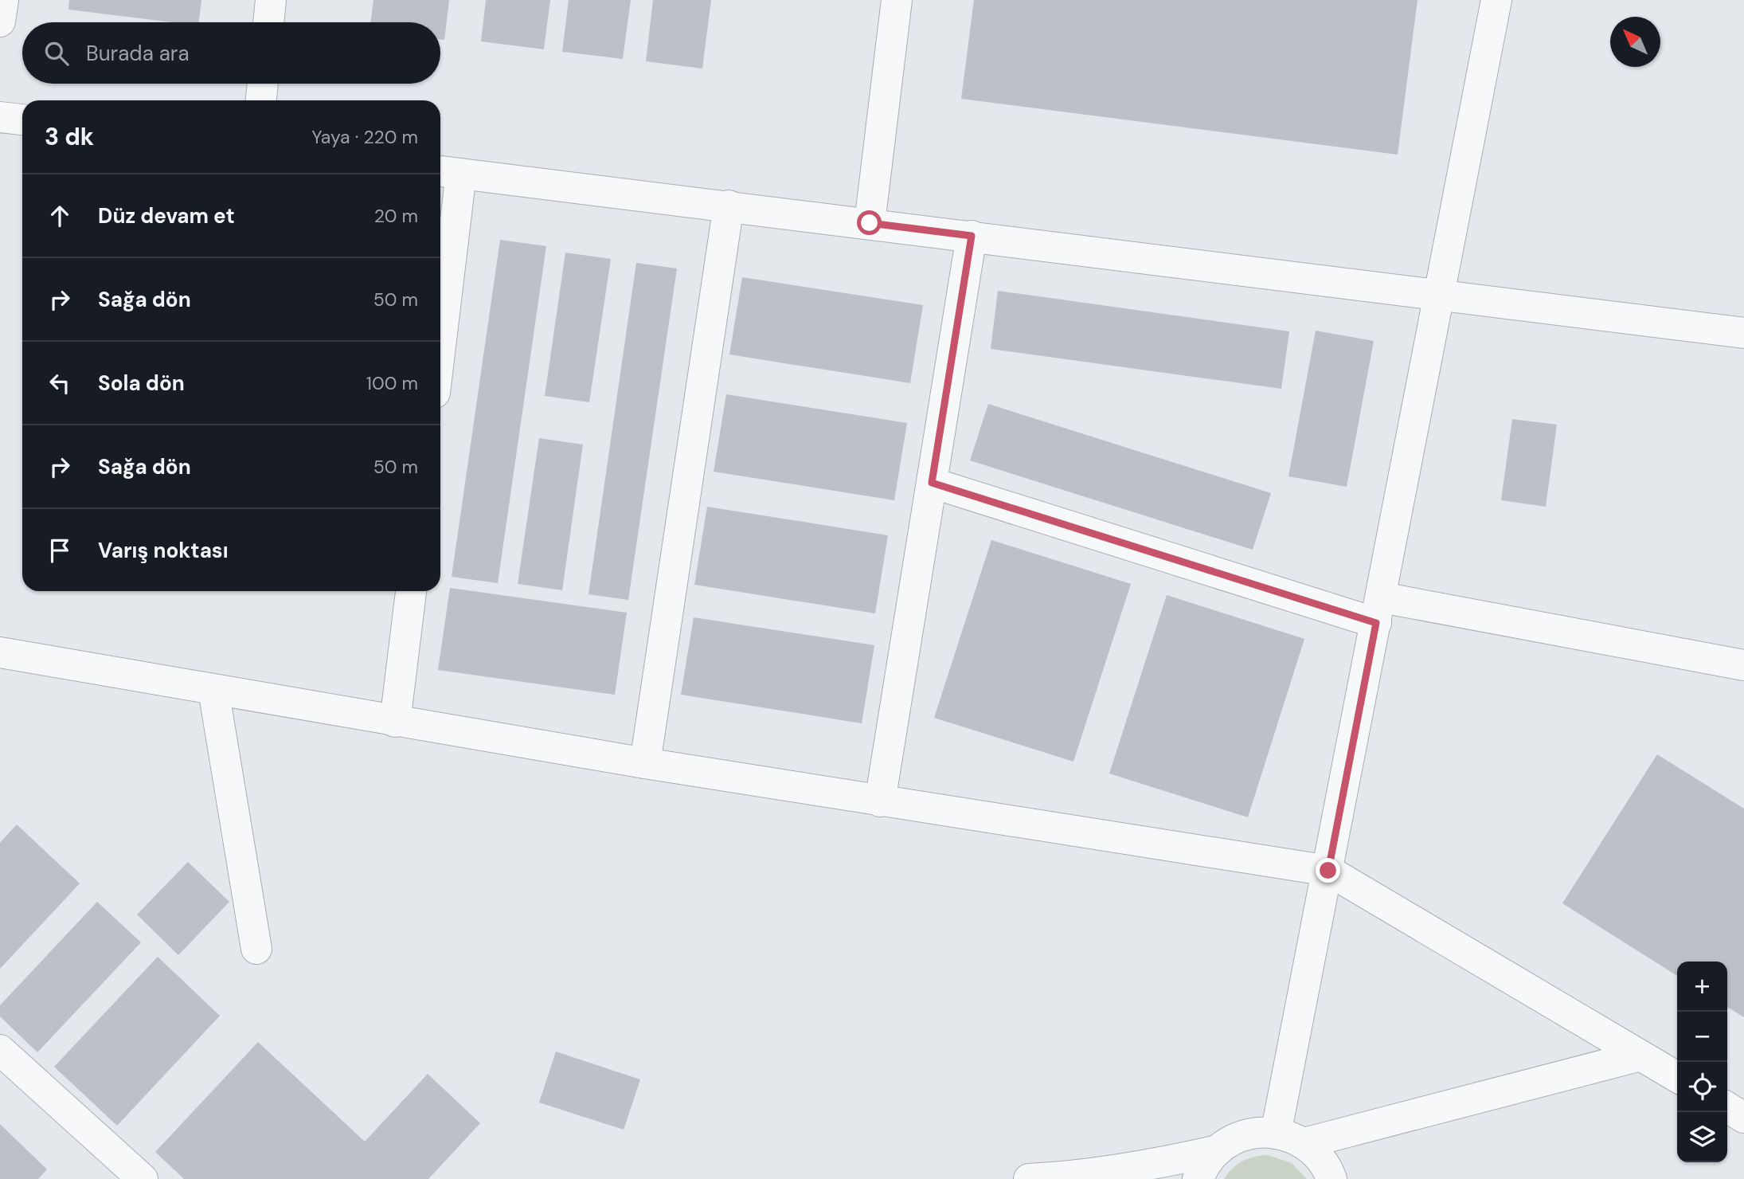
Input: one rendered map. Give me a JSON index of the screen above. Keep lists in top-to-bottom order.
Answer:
{
  "north": "top left",
  "page": {
    "search": "Burada ara",
    "heading": ["3 dk", "Yaya · 220 m"],
    "list": [
      ["Düz devam et", "20 m"],
      ["Sağa dön", "50 m"],
      ["Sola dön", "100 m"],
      ["Sağa dön", "50 m"],
      "Varış noktası"
    ],
    "map_buttons": ["+", "−"]
  }
}
